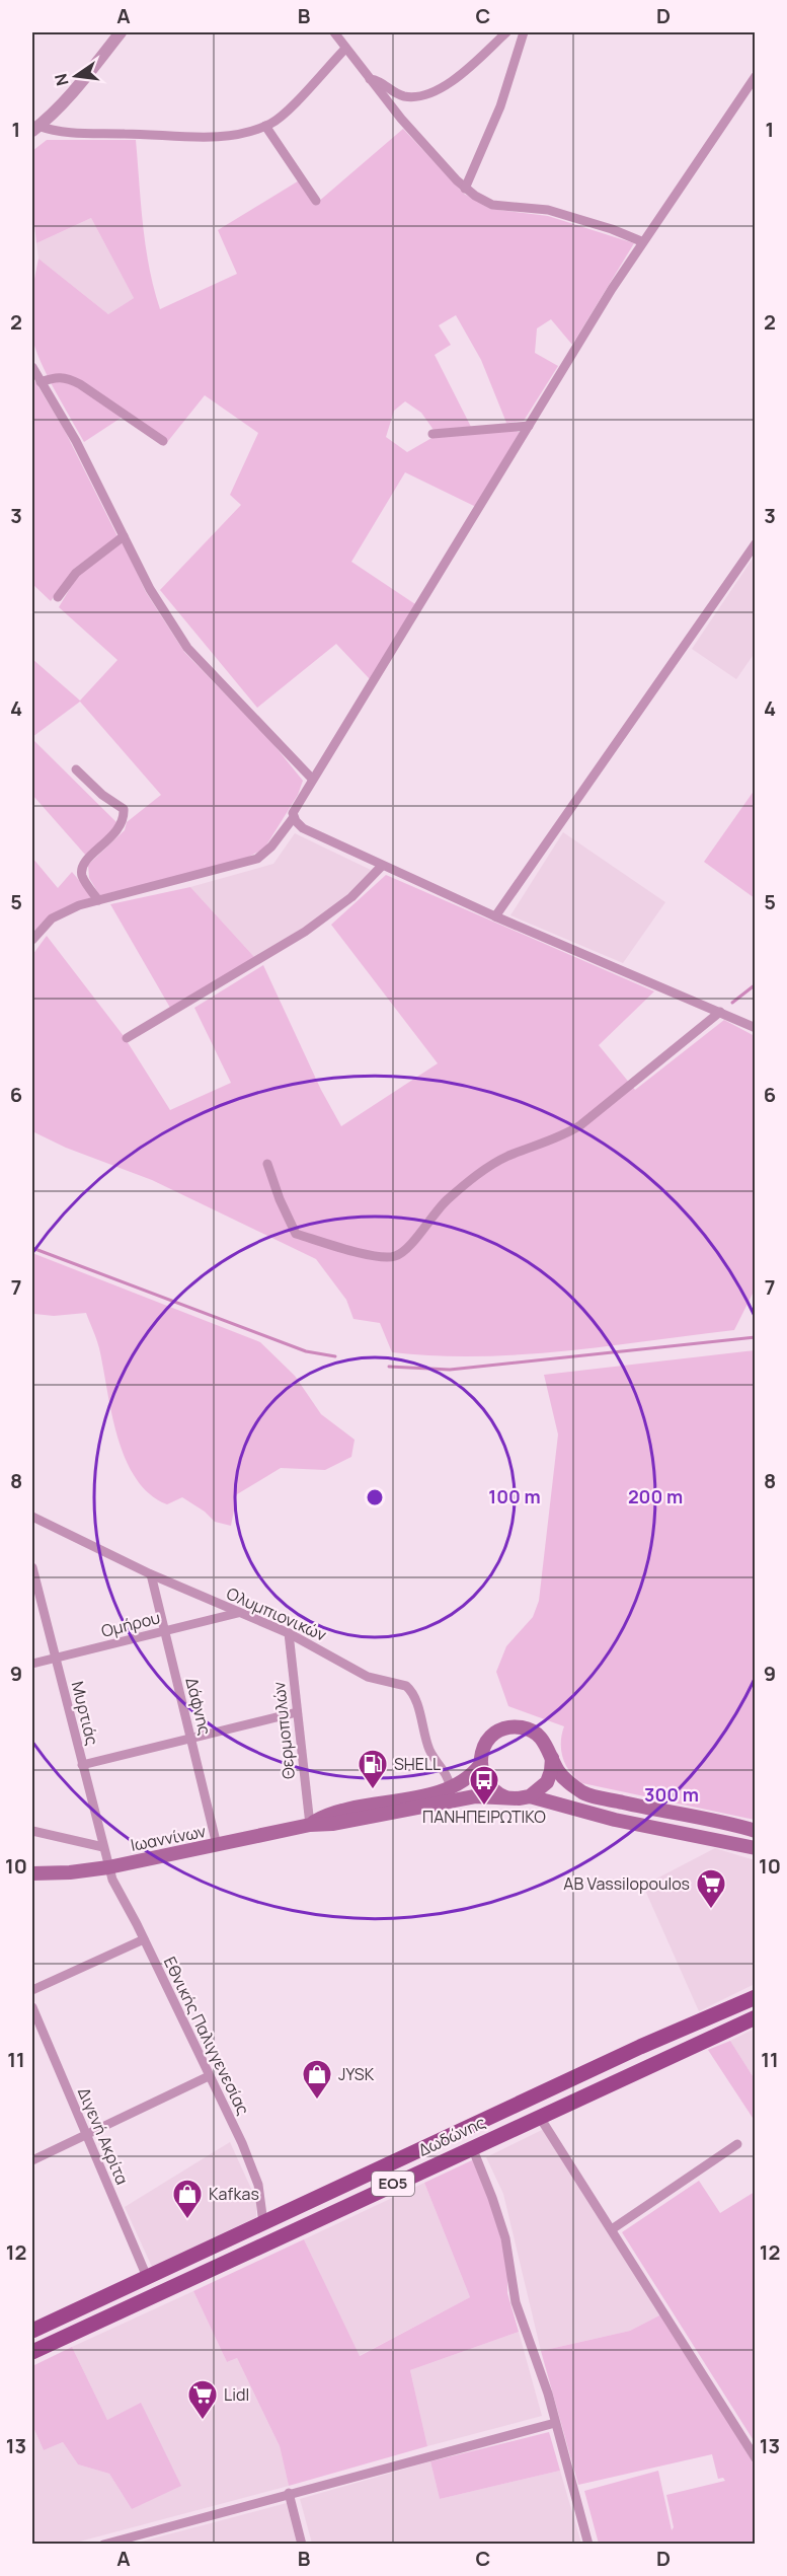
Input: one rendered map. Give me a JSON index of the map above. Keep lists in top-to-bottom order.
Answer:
{
  "streets": {
    "main road": ["Ιωαννίνων", "Δωδώνης", "ΕΟ5"],
    "street": [
      "Ολυμπιονικών",
      "Ομήρου",
      "Δάφνης",
      "Μυρτιάς",
      "Θερμοπυλών",
      "Εθνικής Παλιγγενεσίας",
      "Διγενή Ακρίτα"
    ]
  },
  "crossings": [
    ["Ολυμπιονικών", "Ομήρου"],
    ["Ολυμπιονικών", "Δάφνης"],
    ["Ολυμπιονικών", "Θερμοπυλών"],
    ["Ομήρου", "Δάφνης"],
    ["Ομήρου", "Μυρτιάς"],
    ["Δάφνης", "Ιωαννίνων"],
    ["Μυρτιάς", "Ιωαννίνων"],
    ["Μυρτιάς", "Εθνικής Παλιγγενεσίας"],
    ["Θερμοπυλών", "Ιωαννίνων"],
    ["Ιωαννίνων", "Εθνικής Παλιγγενεσίας"],
    ["Εθνικής Παλιγγενεσίας", "Δωδώνης"],
    ["Διγενή Ακρίτα", "Δωδώνης"]
  ],
  "places": {
    "fuel station": ["SHELL"],
    "bus stop": ["ΠΑΝΗΠΕΙΡΩΤΙΚΟ"],
    "supermarket": ["AB Vassilopoulos", "Lidl"],
    "shop": ["JYSK", "Kafkas"]
  },
  "north": "left",
  "grid": {
    "columns": [
      "A",
      "B",
      "C",
      "D"
    ],
    "rows": [
      "1",
      "2",
      "3",
      "4",
      "5",
      "6",
      "7",
      "8",
      "9",
      "10",
      "11",
      "12",
      "13"
    ]
  },
  "rings": ["100 m", "200 m", "300 m"]
}
